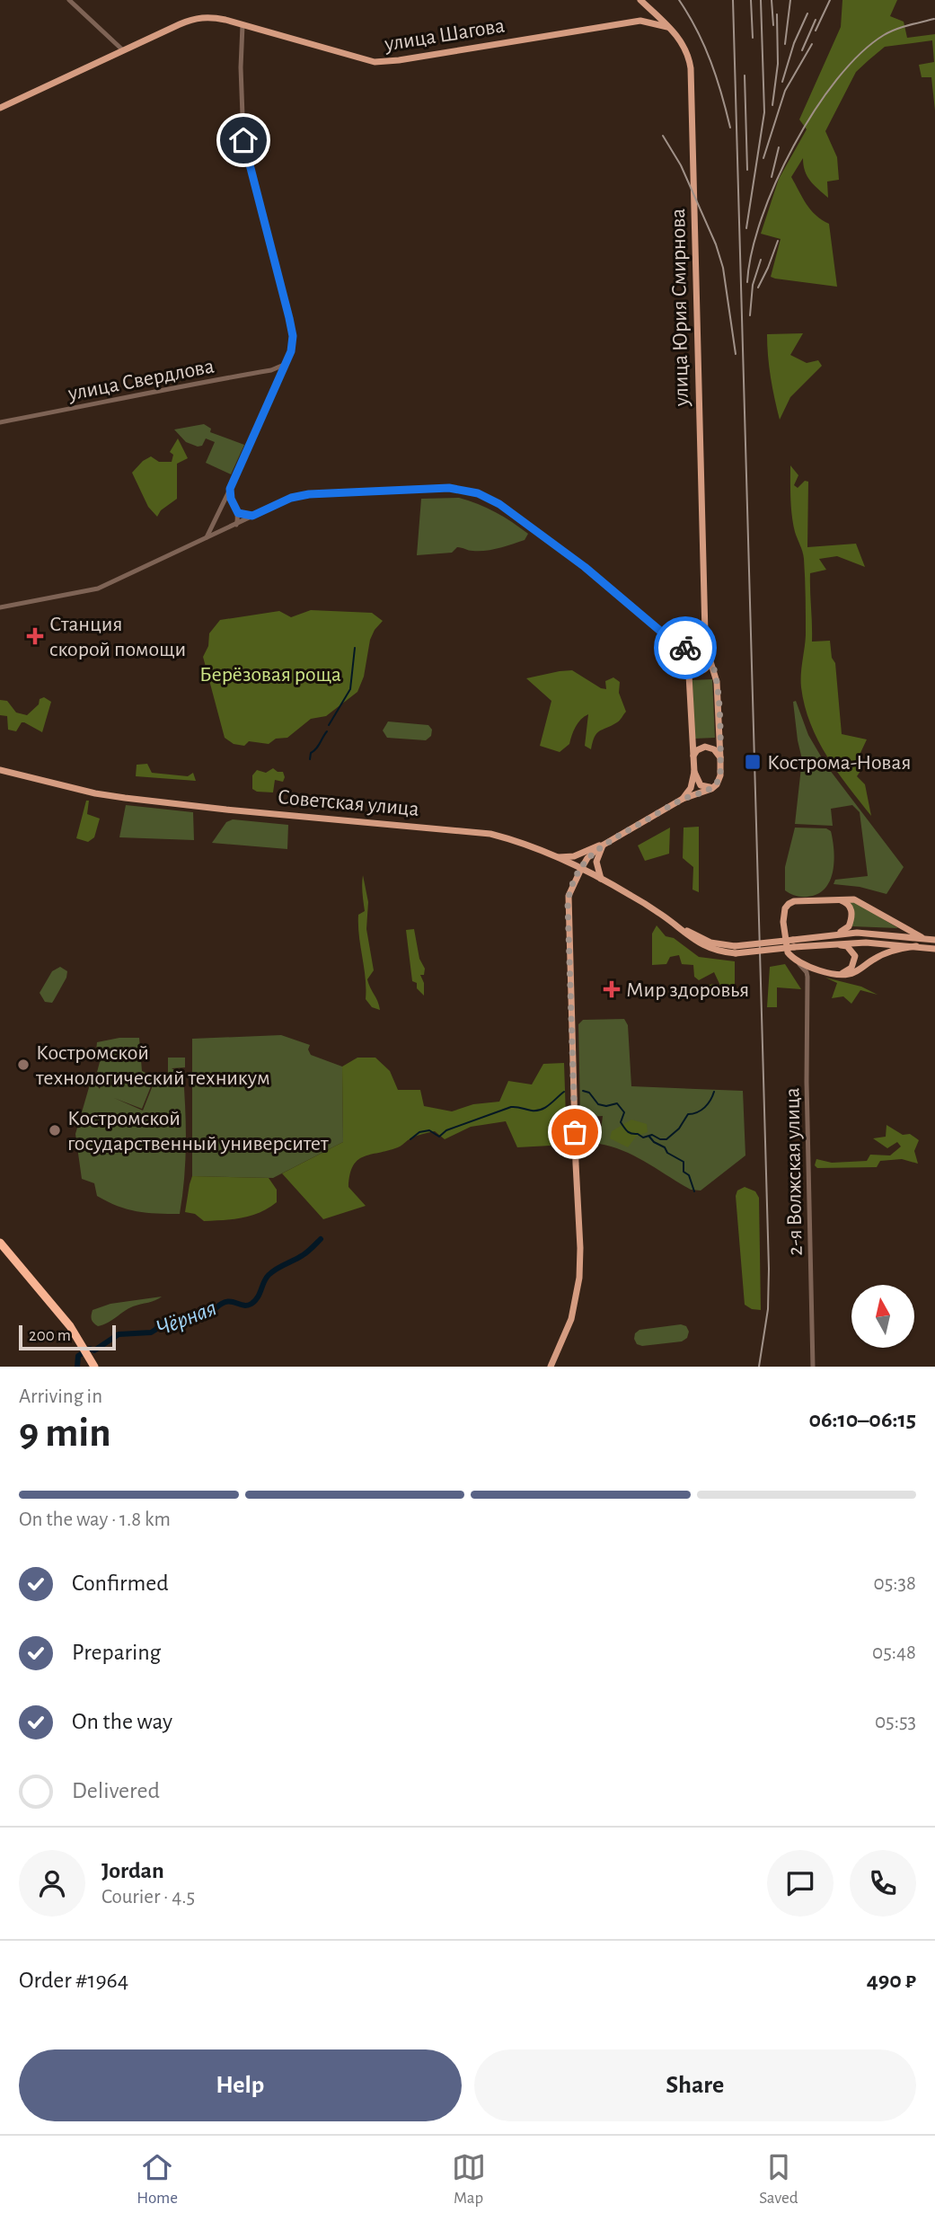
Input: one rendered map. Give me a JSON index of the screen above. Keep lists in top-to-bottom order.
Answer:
{
  "streets": {
    "main road": ["улица Шагова", "улица Юрия Смирнова", "Советская улица"],
    "street": ["улица Свердлова", "2-я Волжская улица"]
  },
  "water": ["Чёрная"],
  "parks": ["Берёзовая роща"],
  "places": {
    "health": ["Станция скорой помощи", "Мир здоровья"],
    "transit": ["Кострома-Новая"],
    "other": ["Костромской технологический техникум", "Костромской государственный университет"]
  },
  "scale_bar": "200 m",
  "north": "top",
  "page": {
    "scale": "200 m",
    "heading": ["9 min", "Arriving in", "06:10–06:15"],
    "panel": [
      "Jordan",
      "Courier · 4.5",
      "Order #1964",
      "490 ₽"
    ],
    "bar": "On the way · 1.8 km",
    "list": [
      ["Confirmed", "05:38"],
      ["Preparing", "05:48"],
      ["On the way", "05:53"],
      "Delivered"
    ],
    "buttons": ["Help", "Share"],
    "tabs": ["Home", "Map", "Saved"]
  }
}
